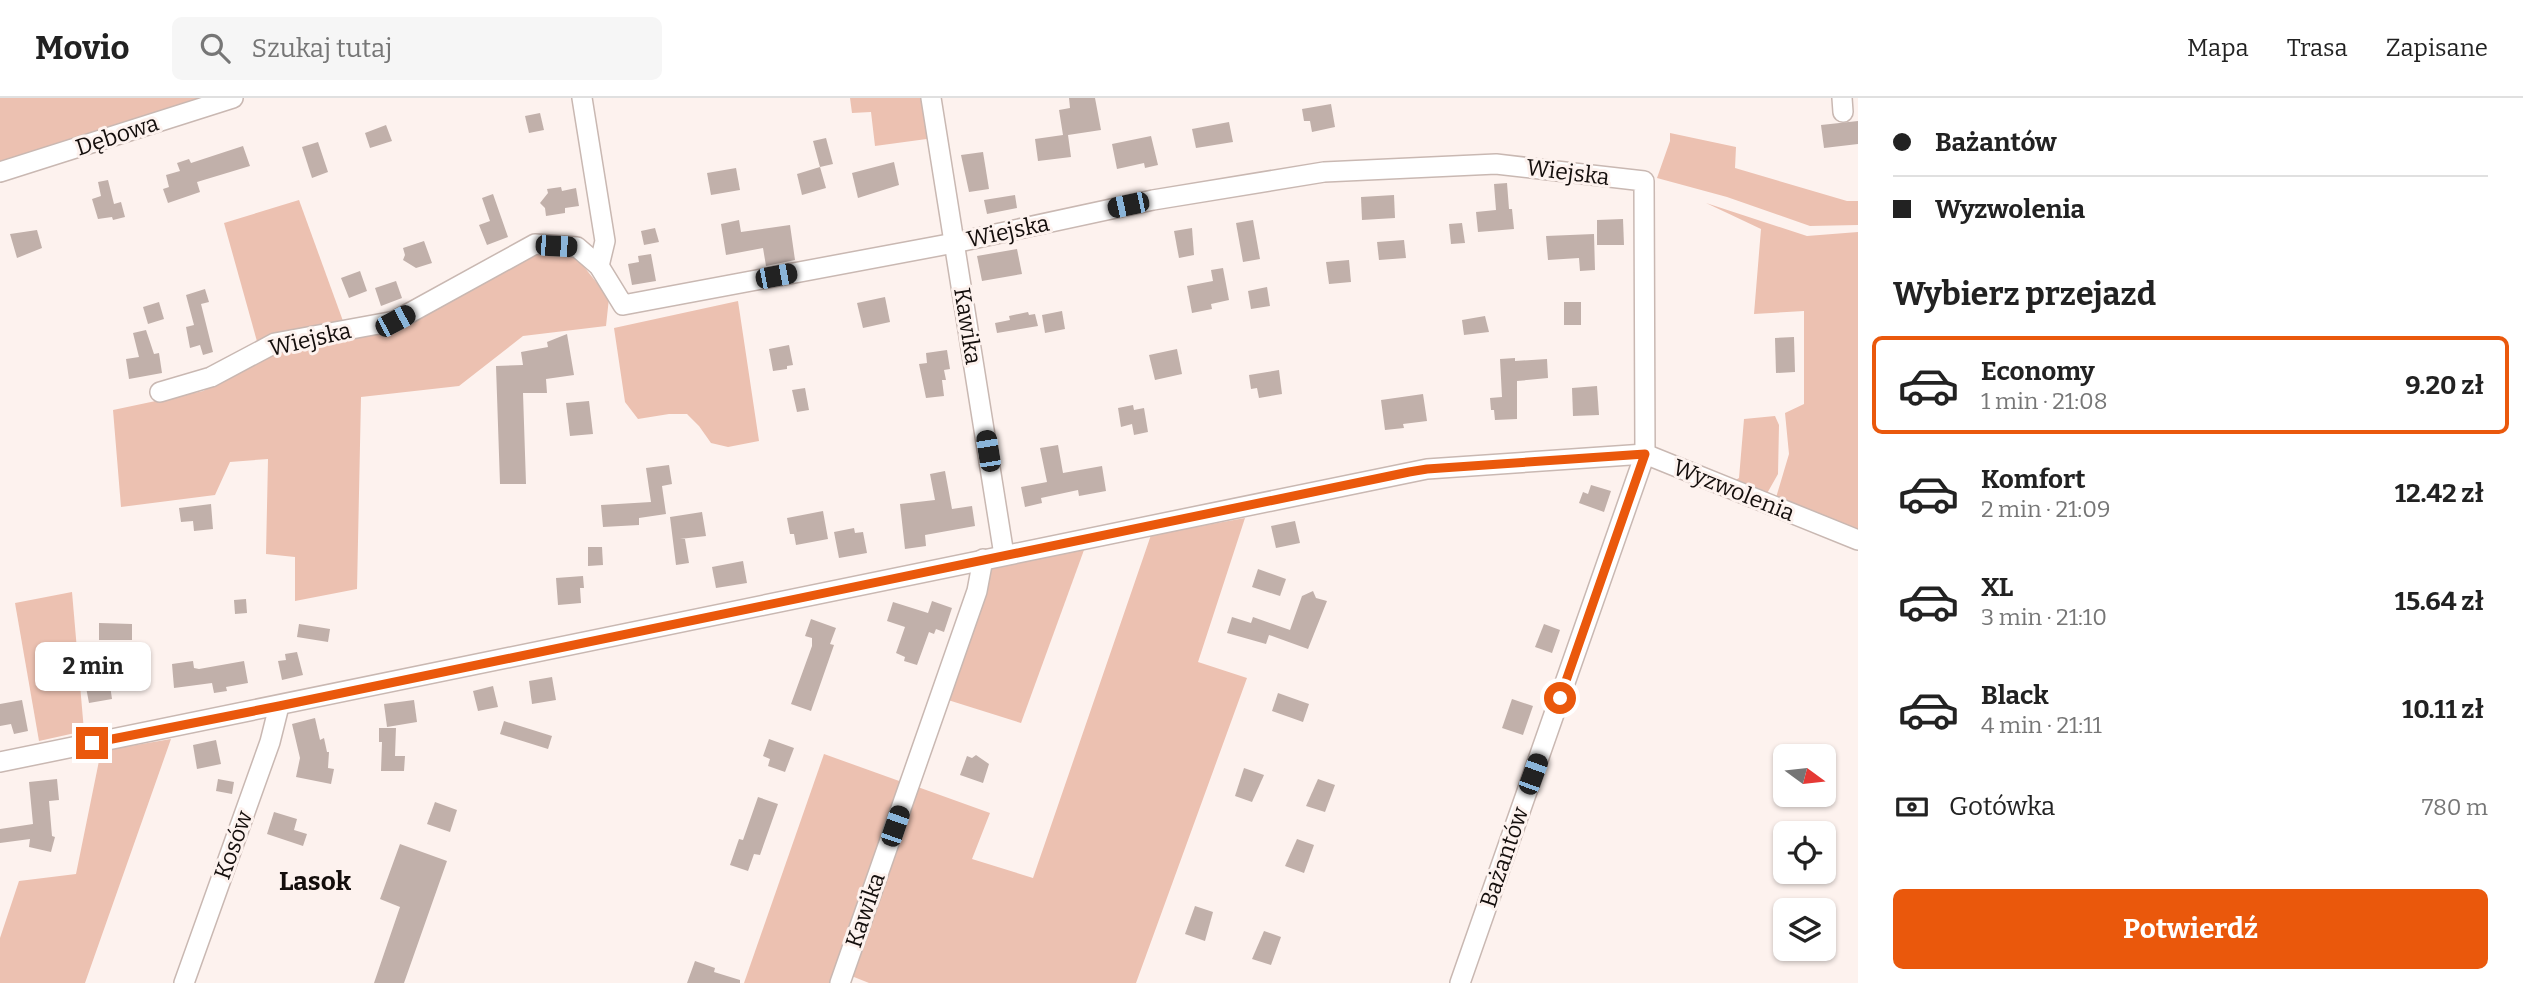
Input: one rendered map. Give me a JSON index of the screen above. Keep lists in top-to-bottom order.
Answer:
{
  "streets": {
    "street": [
      "Dębowa",
      "Wiejska",
      "Kawika",
      "Wyzwolenia",
      "Kosów",
      "Bażantów"
    ]
  },
  "crossings": [
    ["Wiejska", "Kawika"],
    ["Wiejska", "Wyzwolenia"],
    ["Wiejska", "Bażantów"],
    ["Kawika", "Wyzwolenia"],
    ["Wyzwolenia", "Kosów"],
    ["Wyzwolenia", "Bażantów"]
  ],
  "districts": ["Lasok"],
  "north": "right",
  "page": {
    "header": "Movio",
    "search": "Szukaj tutaj",
    "nav": ["Mapa", "Trasa", "Zapisane"],
    "banner": ["Bażantów", "Wyzwolenia"],
    "heading": "Wybierz przejazd",
    "list": [
      {
        "name": "Economy",
        "note": "1 min · 21:08",
        "value": "9.20 zł"
      },
      {
        "name": "Komfort",
        "note": "2 min · 21:09",
        "value": "12.42 zł"
      },
      {
        "name": "XL",
        "note": "3 min · 21:10",
        "value": "15.64 zł"
      },
      {
        "name": "Black",
        "note": "4 min · 21:11",
        "value": "10.11 zł"
      }
    ],
    "bubble": "2 min",
    "pay": ["Gotówka", "780 m"],
    "buttons": "Potwierdź"
  }
}
